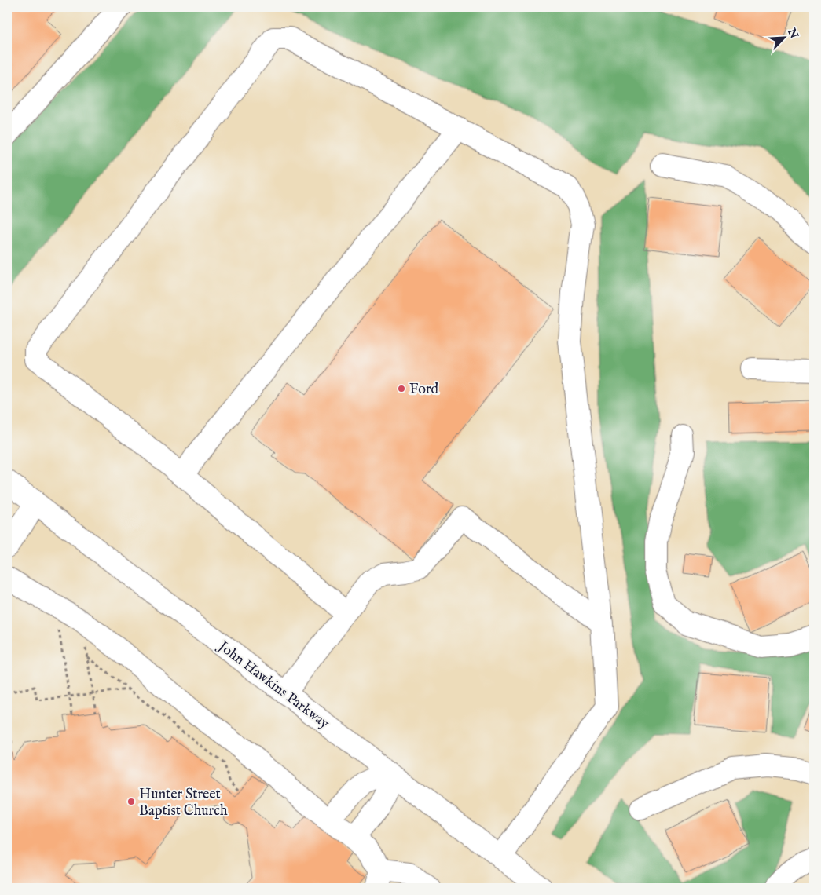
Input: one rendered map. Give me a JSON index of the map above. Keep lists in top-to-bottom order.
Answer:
{
  "streets": {
    "main road": ["John Hawkins Parkway"]
  },
  "places": ["Ford", "Hunter Street Baptist Church"],
  "north": "top right"
}
